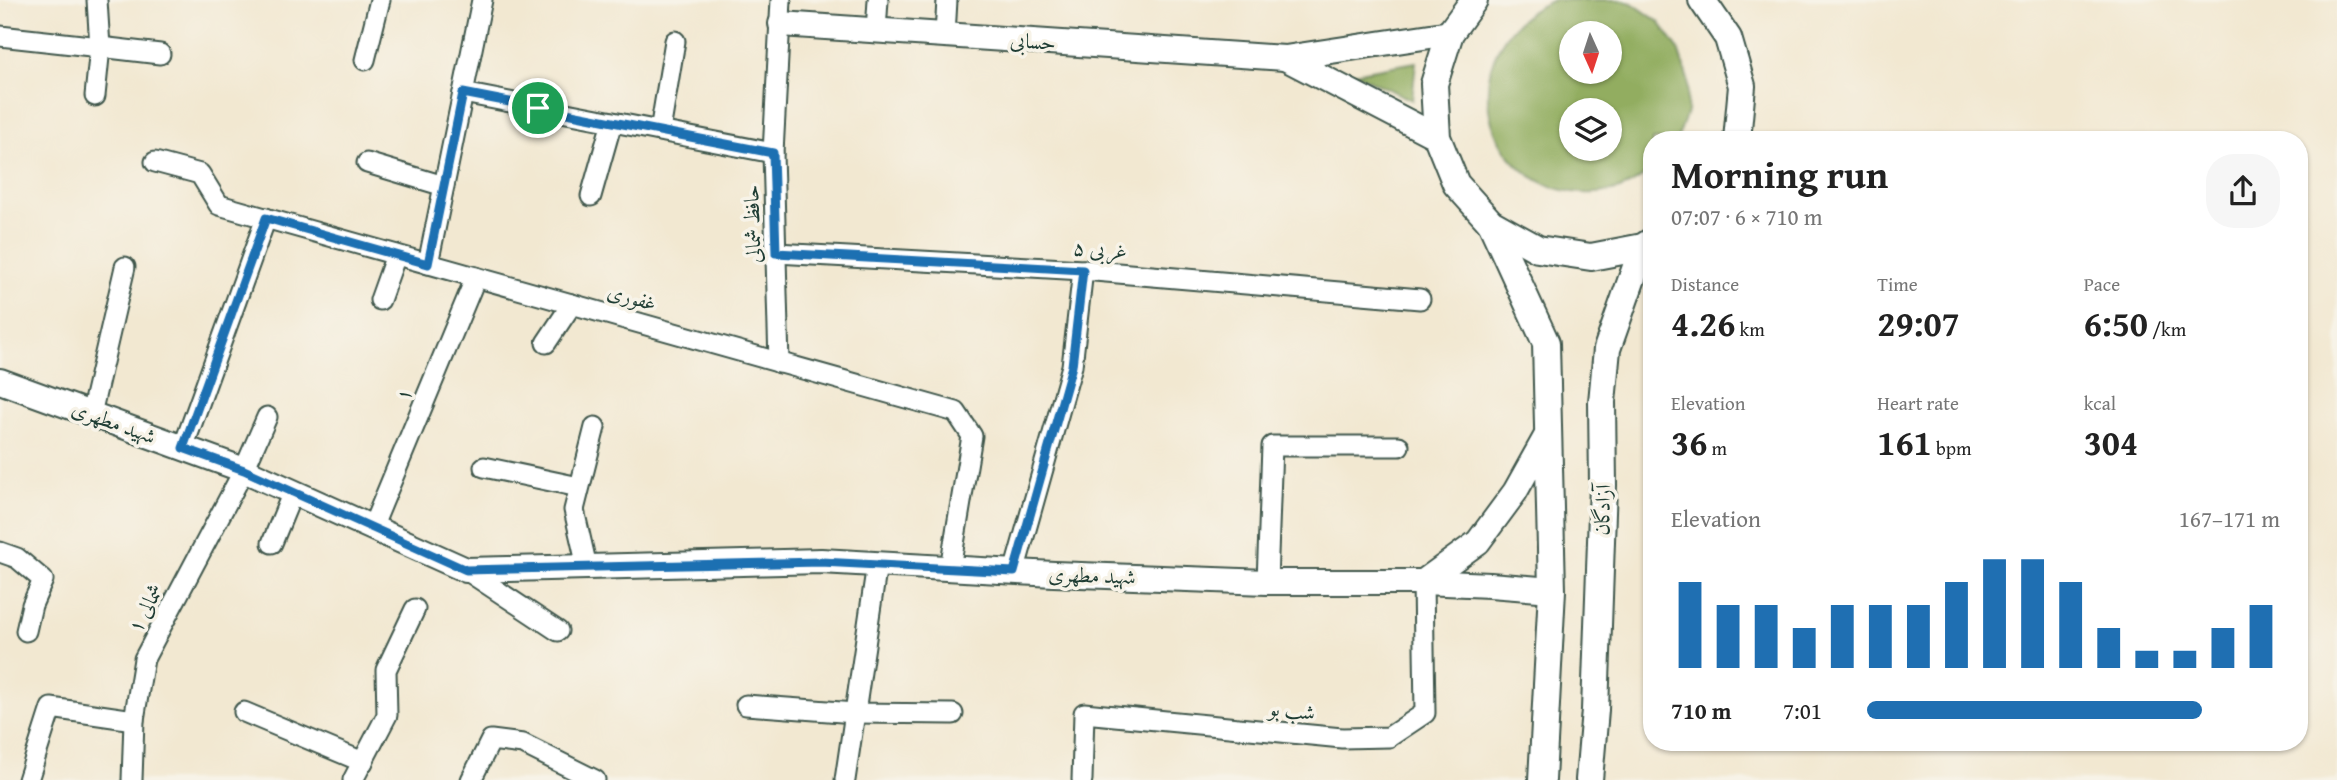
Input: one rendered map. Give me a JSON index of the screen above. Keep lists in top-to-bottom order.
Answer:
{
  "streets": {
    "main road": ["آزادگان"],
    "street": [
      "حسابی",
      "حافظ شمالی",
      "۵ غربی",
      "غفوری",
      "۱",
      "شهید مطهری",
      "۱ شمالی",
      "شب بو"
    ]
  },
  "crossings": [
    ["حسابی", "حافظ شمالی"],
    ["حافظ شمالی", "۵ غربی"],
    ["حافظ شمالی", "غفوری"],
    ["غفوری", "۱"],
    ["غفوری", "شهید مطهری"],
    ["۱", "شهید مطهری"],
    ["شهید مطهری", "۱ شمالی"],
    ["شهید مطهری", "شب بو"]
  ],
  "north": "bottom",
  "page": {
    "heading": ["Morning run", "07:07 · 6 × 710 m"],
    "stats": [
      ["Distance", "4.26 km"],
      ["Time", "29:07"],
      ["Pace", "6:50 /km"],
      ["Elevation", "36 m"],
      ["Heart rate", "161 bpm"],
      ["kcal", "304"]
    ],
    "chart": ["Elevation", "167–171 m"],
    "list": [
      {
        "name": "710 m",
        "note": "7:01"
      }
    ]
  }
}
